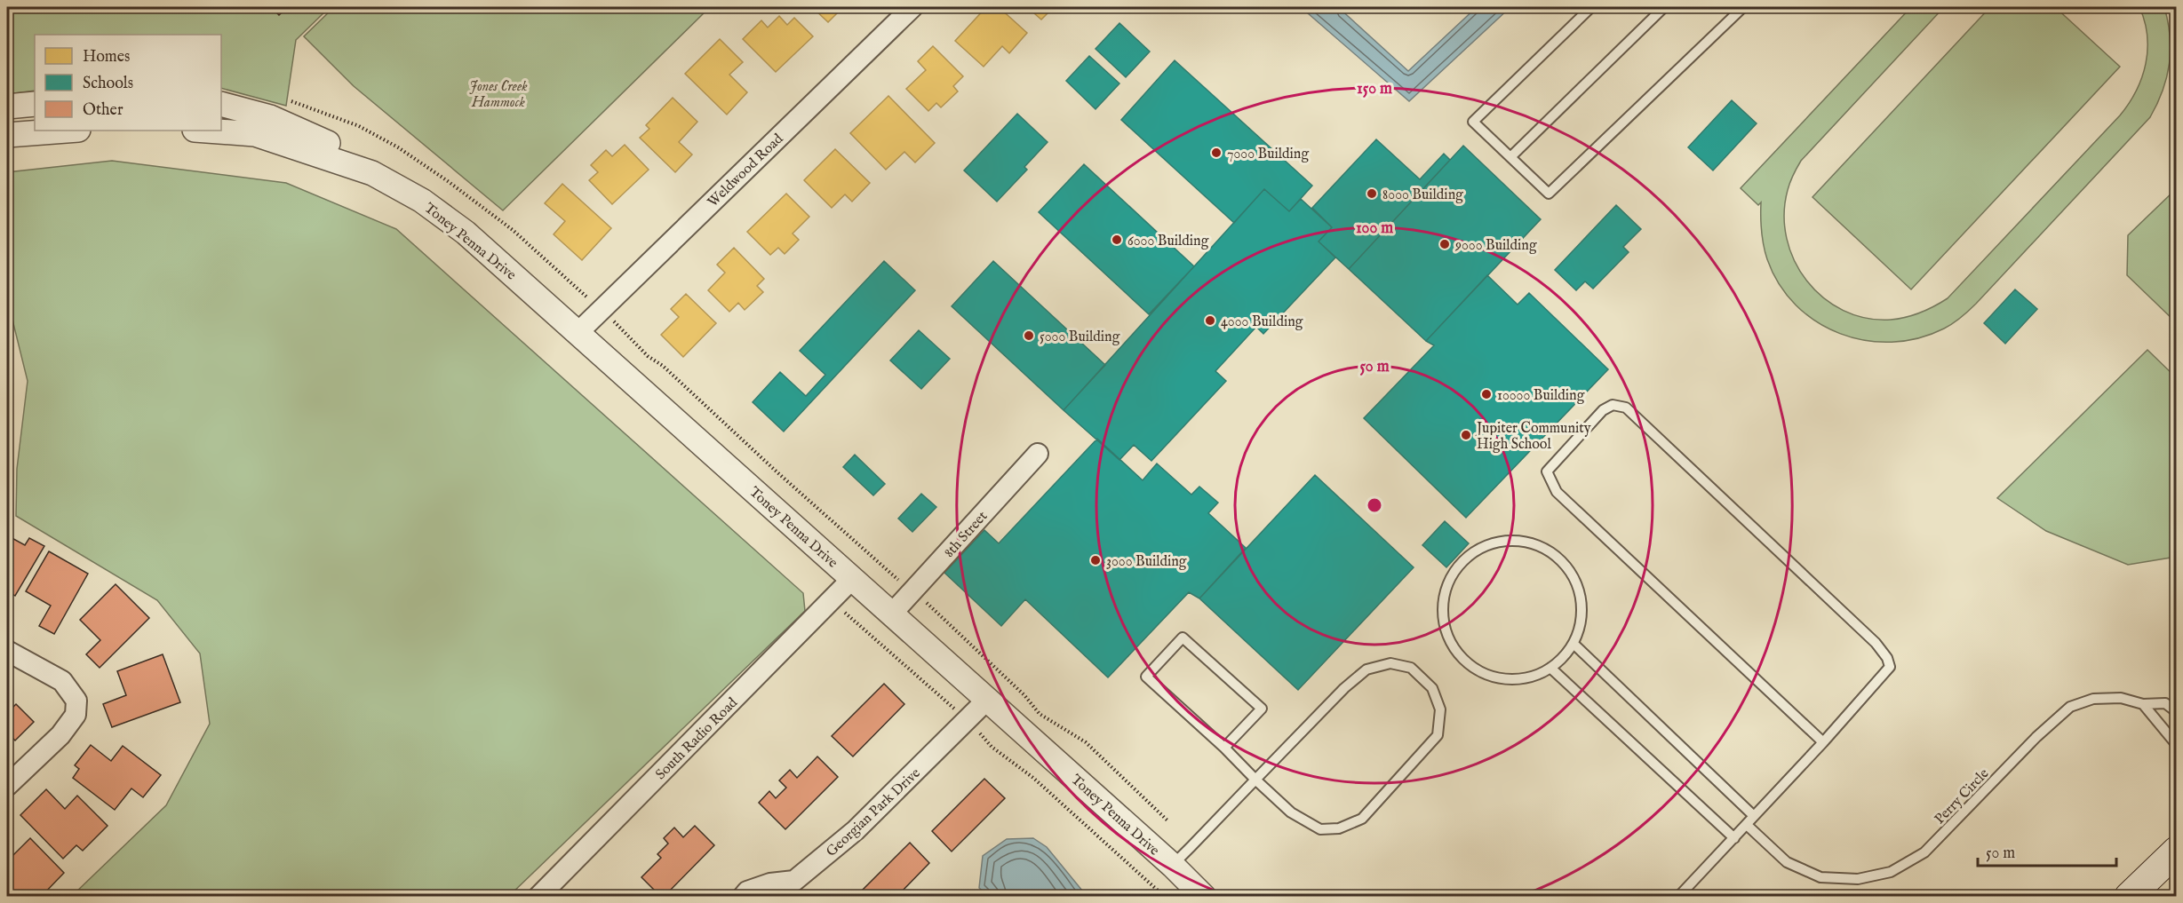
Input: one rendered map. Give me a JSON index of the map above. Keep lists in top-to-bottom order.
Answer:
{
  "streets": {
    "street": [
      "Weldwood Road",
      "Toney Penna Drive",
      "8th Street",
      "South Radio Road",
      "Georgian Park Drive"
    ],
    "lane": ["Perry Circle"]
  },
  "crossings": [
    ["Weldwood Road", "Toney Penna Drive"],
    ["Toney Penna Drive", "8th Street"],
    ["Toney Penna Drive", "South Radio Road"],
    ["Toney Penna Drive", "Georgian Park Drive"]
  ],
  "parks": ["Jones Creek Hammock"],
  "places": [
    "7000 Building",
    "8000 Building",
    "6000 Building",
    "9000 Building",
    "4000 Building",
    "5000 Building",
    "10000 Building",
    "Jupiter Community High School",
    "3000 Building"
  ],
  "legend": ["Homes", "Schools", "Other"],
  "scale_bar": "50 m",
  "rings": ["150 m", "100 m", "50 m"]
}
